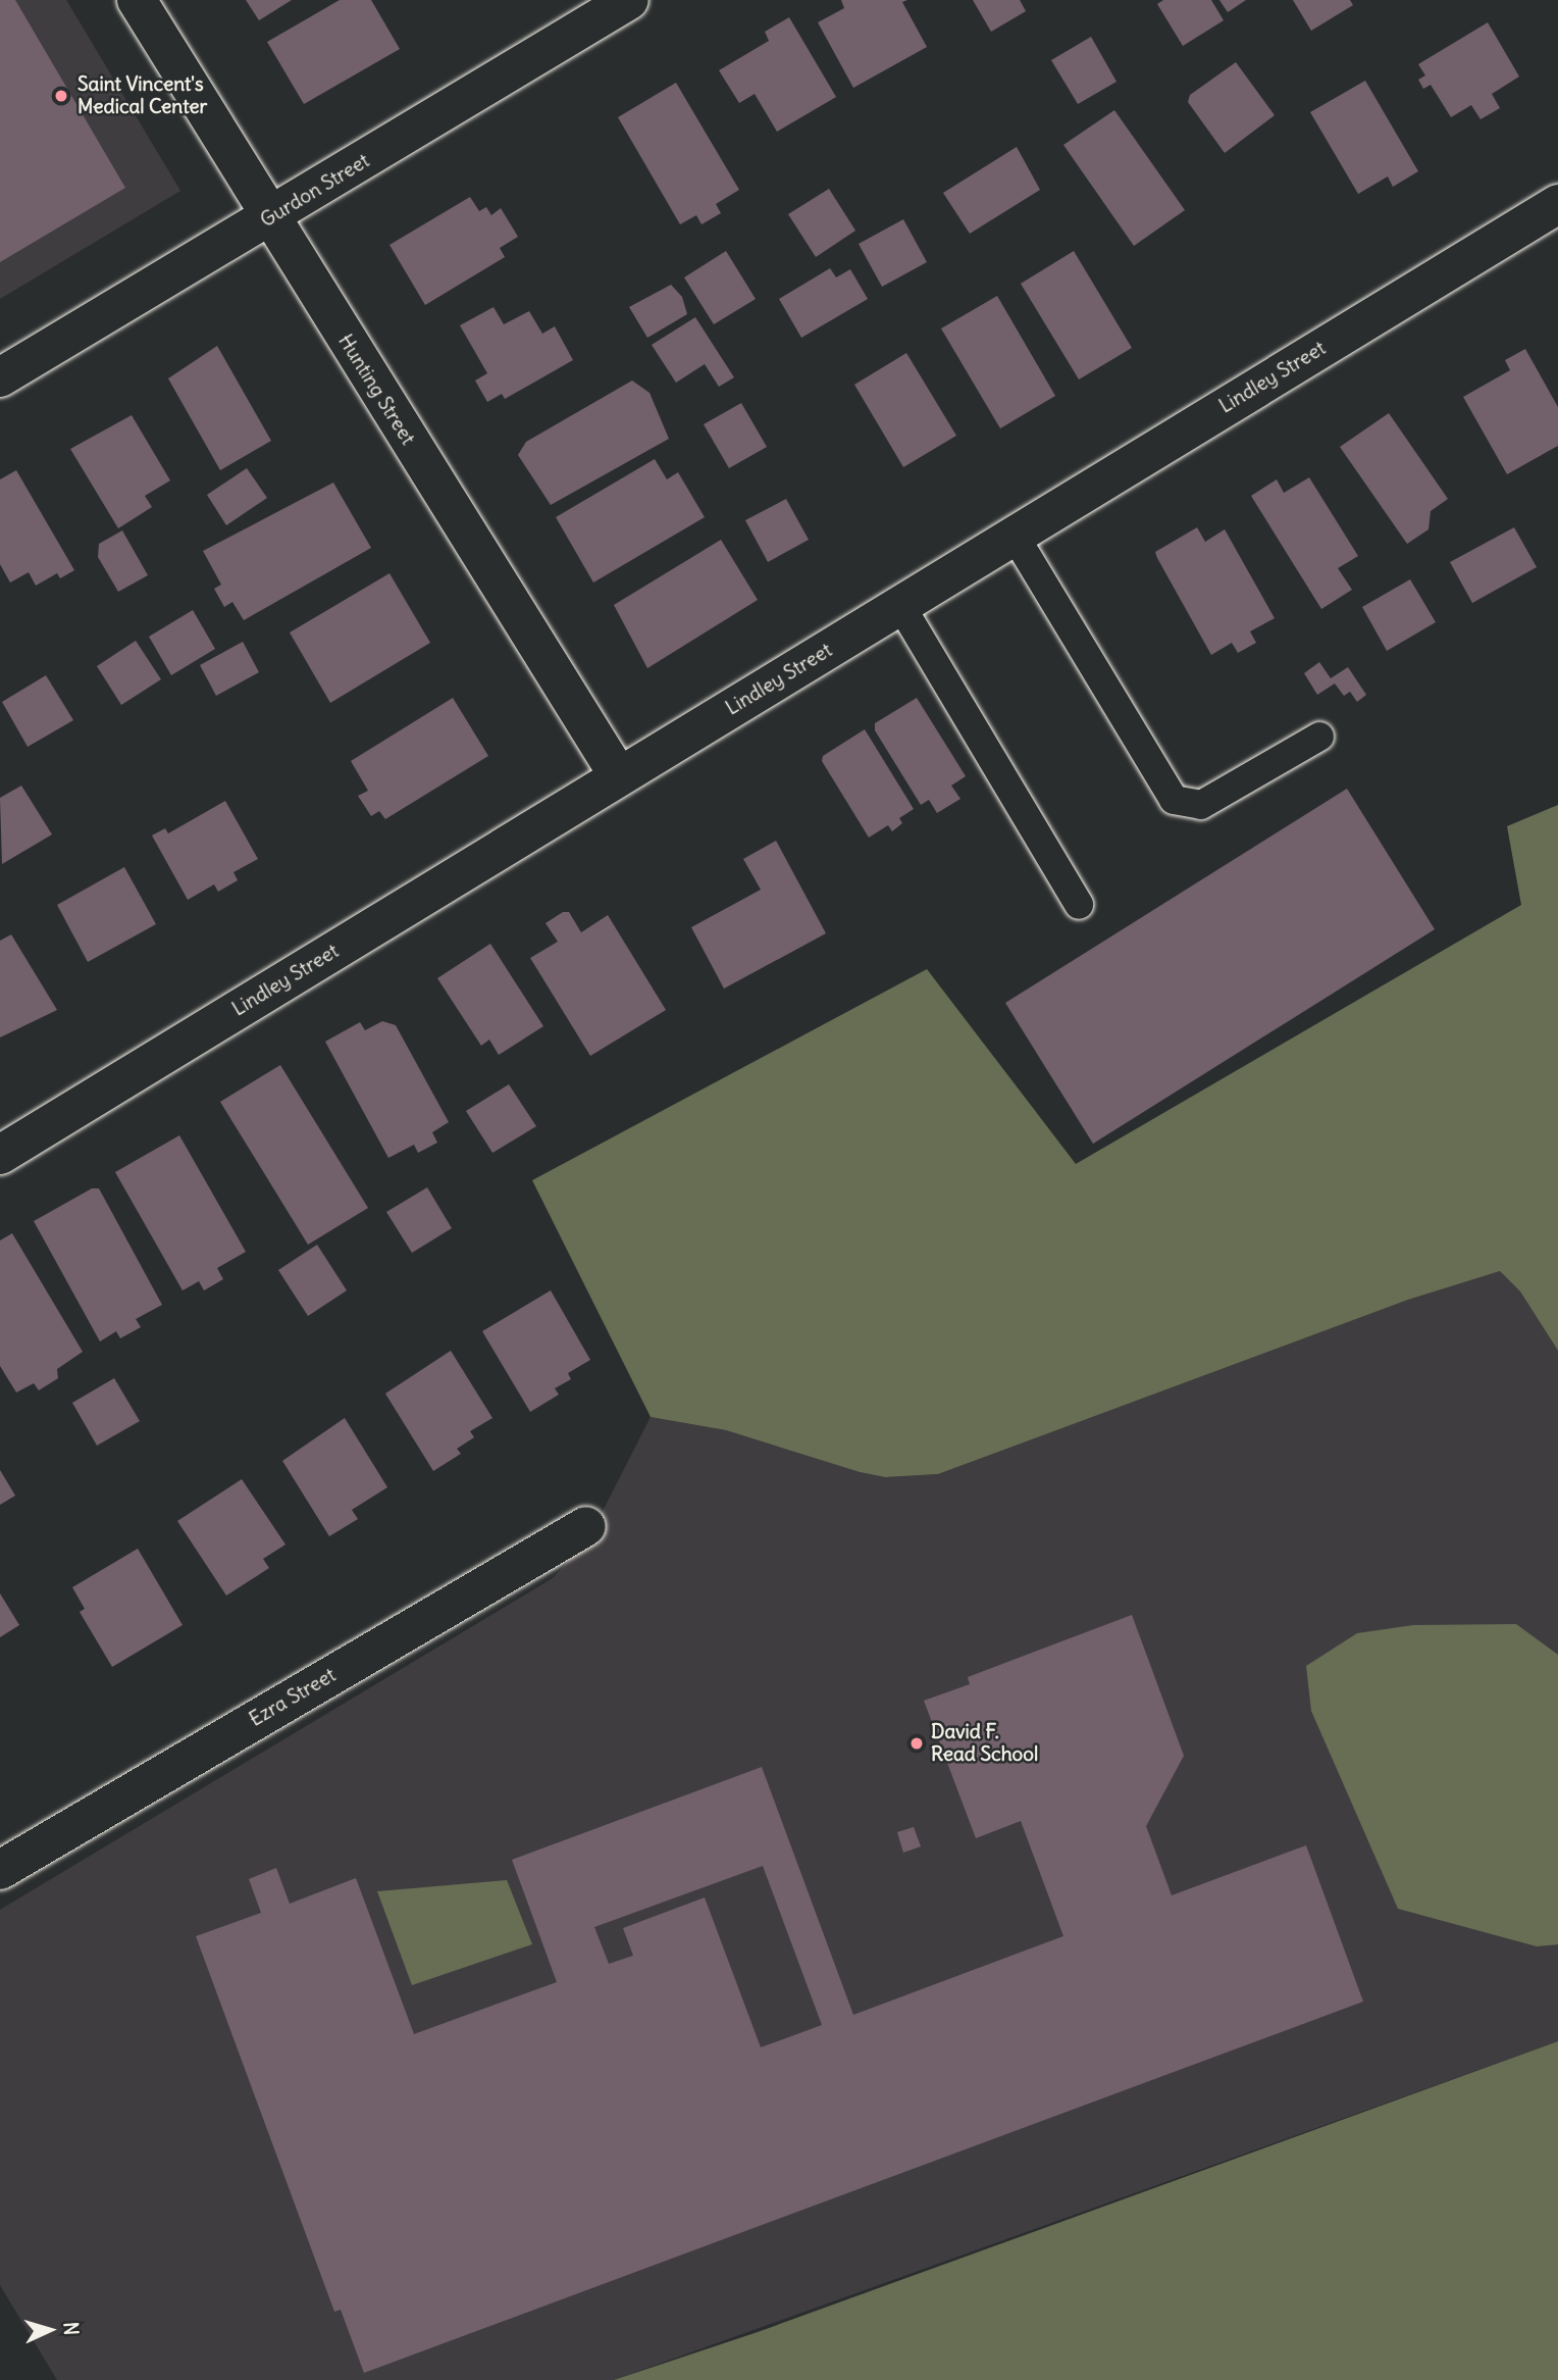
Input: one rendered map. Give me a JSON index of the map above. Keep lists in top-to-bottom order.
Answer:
{
  "streets": {
    "street": [
      "Gurdon Street",
      "Lindley Street",
      "Hunting Street",
      "Ezra Street"
    ]
  },
  "crossings": [
    ["Gurdon Street", "Hunting Street"],
    ["Lindley Street", "Hunting Street"]
  ],
  "places": ["Saint Vincent's Medical Center", "David F. Read School"],
  "north": "right"
}
